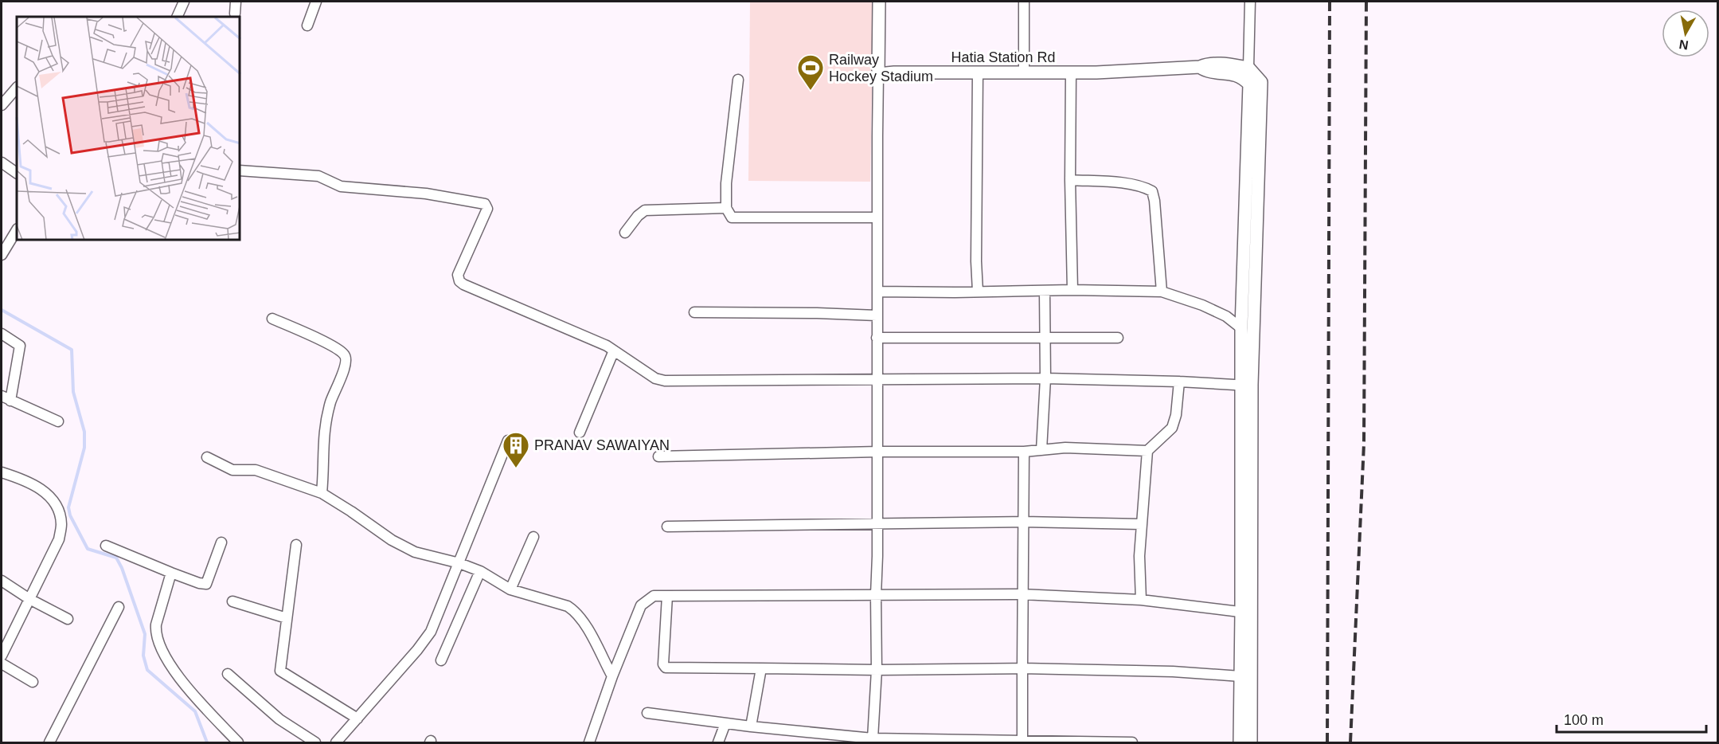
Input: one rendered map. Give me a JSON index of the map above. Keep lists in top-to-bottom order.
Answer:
{
  "streets": {
    "street": ["Hatia Station Rd"]
  },
  "places": {
    "sports": ["Railway Hockey Stadium"],
    "building": ["PRANAV SAWAIYAN"]
  },
  "scale_bar": "100 m",
  "north": "bottom"
}
